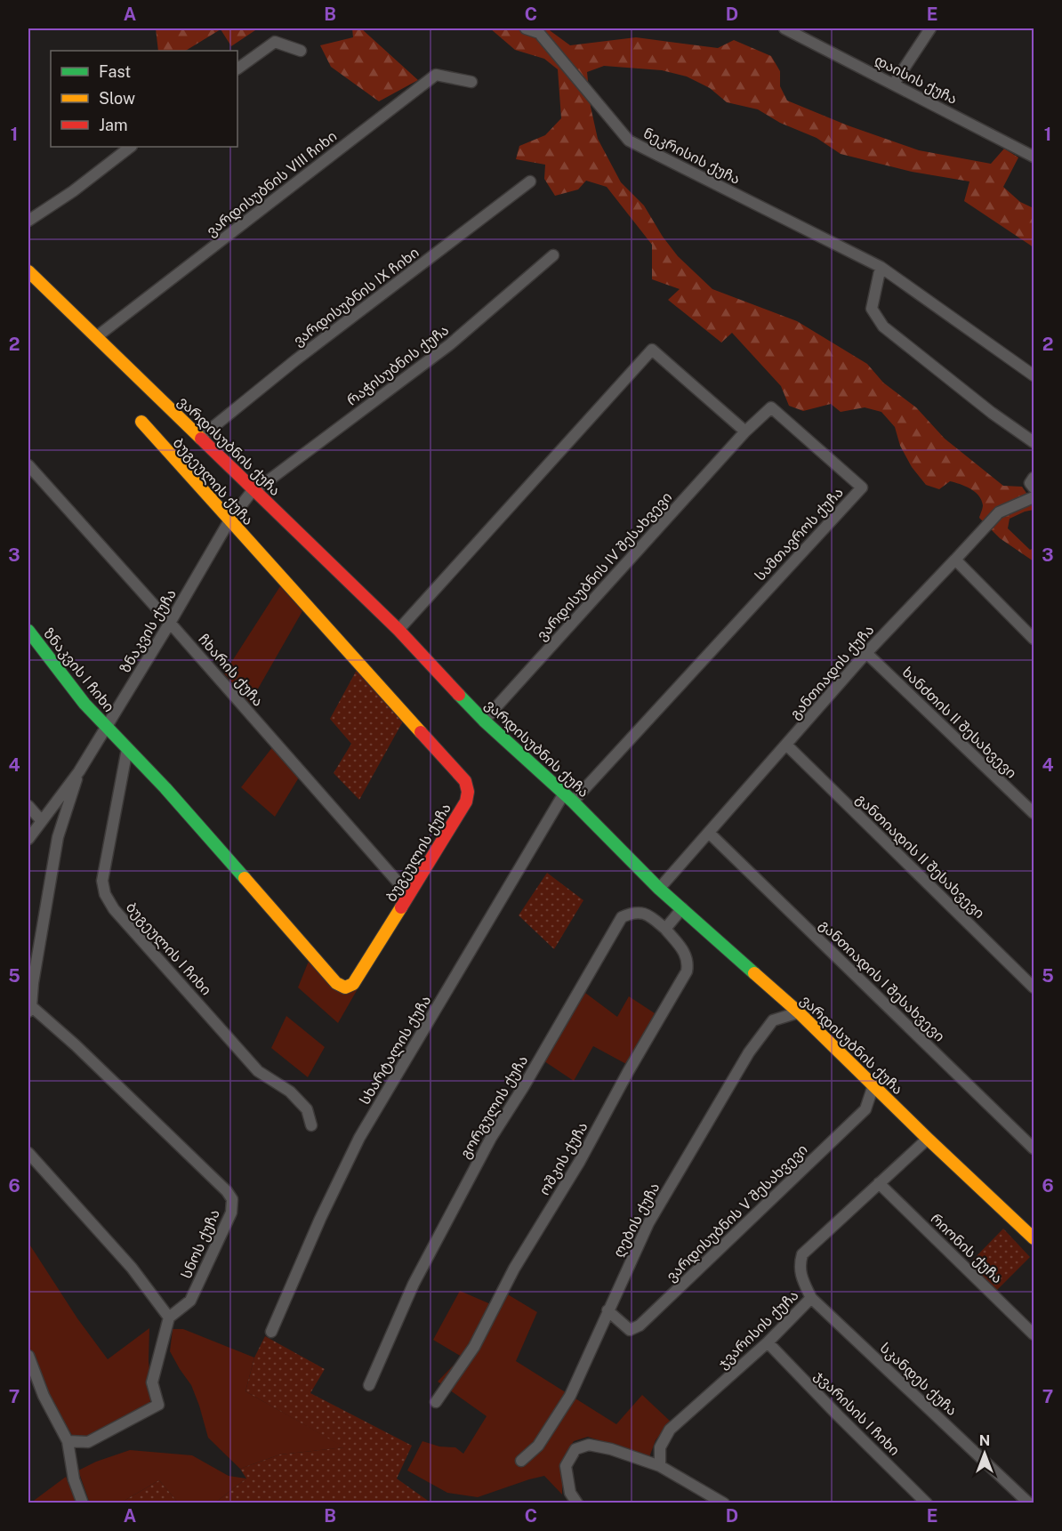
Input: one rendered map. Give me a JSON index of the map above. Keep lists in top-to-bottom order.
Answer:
{
  "streets": {
    "street": [
      "დაისის ქუჩა",
      "ნეკრისის ქუჩა",
      "ვარდისუბნის VIII ჩიხი",
      "ვარდისუბნის IX ჩიხი",
      "რაჭისუბნის ქუჩა",
      "ვარდისუბნის ქუჩა",
      "ბუგეულის ქუჩა",
      "სამთავროს ქუჩა",
      "ვარდისუბნის IV შესახვევი",
      "ზნაკვის ქუჩა",
      "ზნაკვის I ჩიხი",
      "ჩხარის ქუჩა",
      "განთიადის ქუჩა",
      "ხანძთის II შესახვევი",
      "განთიადის II შესახვევი",
      "ბუგეულის I ჩიხი",
      "განთიადის I შესახვევი",
      "სხარტალის ქუჩა",
      "გორგულის ქუჩა",
      "ოშკის ქუჩა",
      "ვარდისუბნის V შესახვევი",
      "ღების ქუჩა",
      "სნოს ქუჩა",
      "რიონის ქუჩა",
      "ჯვარისის ქუჩა",
      "სკანდეს ქუჩა",
      "ჯვარისის I ჩიხი"
    ]
  },
  "crossings": [
    ["ვარდისუბნის VIII ჩიხი", "ვარდისუბნის ქუჩა"],
    ["ვარდისუბნის IX ჩიხი", "ვარდისუბნის ქუჩა"],
    ["რაჭისუბნის ქუჩა", "ვარდისუბნის ქუჩა"],
    ["რაჭისუბნის ქუჩა", "ზნაკვის ქუჩა"],
    ["ვარდისუბნის ქუჩა", "სამთავროს ქუჩა"],
    ["ვარდისუბნის ქუჩა", "ვარდისუბნის IV შესახვევი"],
    ["ვარდისუბნის ქუჩა", "ზნაკვის ქუჩა"],
    ["ვარდისუბნის ქუჩა", "განთიადის ქუჩა"],
    ["ვარდისუბნის ქუჩა", "სხარტალის ქუჩა"],
    ["ვარდისუბნის ქუჩა", "ვარდისუბნის V შესახვევი"],
    ["ვარდისუბნის ქუჩა", "ღების ქუჩა"],
    ["ვარდისუბნის ქუჩა", "ჯვარისის ქუჩა"],
    ["ბუგეულის ქუჩა", "ზნაკვის ქუჩა"],
    ["ბუგეულის ქუჩა", "ზნაკვის I ჩიხი"],
    ["ბუგეულის ქუჩა", "ჩხარის ქუჩა"],
    ["ბუგეულის ქუჩა", "ბუგეულის I ჩიხი"],
    ["სამთავროს ქუჩა", "ვარდისუბნის IV შესახვევი"],
    ["ზნაკვის ქუჩა", "ზნაკვის I ჩიხი"],
    ["ზნაკვის ქუჩა", "ჩხარის ქუჩა"],
    ["განთიადის ქუჩა", "ხანძთის II შესახვევი"],
    ["განთიადის ქუჩა", "განთიადის II შესახვევი"],
    ["განთიადის ქუჩა", "განთიადის I შესახვევი"],
    ["გორგულის ქუჩა", "ოშკის ქუჩა"],
    ["ვარდისუბნის V შესახვევი", "ღების ქუჩა"],
    ["რიონის ქუჩა", "ჯვარისის ქუჩა"],
    ["ჯვარისის ქუჩა", "სკანდეს ქუჩა"],
    ["ჯვარისის ქუჩა", "ჯვარისის I ჩიხი"]
  ],
  "legend": ["Fast", "Slow", "Jam"],
  "north": "top",
  "grid": {
    "columns": [
      "A",
      "B",
      "C",
      "D",
      "E"
    ],
    "rows": [
      "1",
      "2",
      "3",
      "4",
      "5",
      "6",
      "7"
    ]
  }
}
